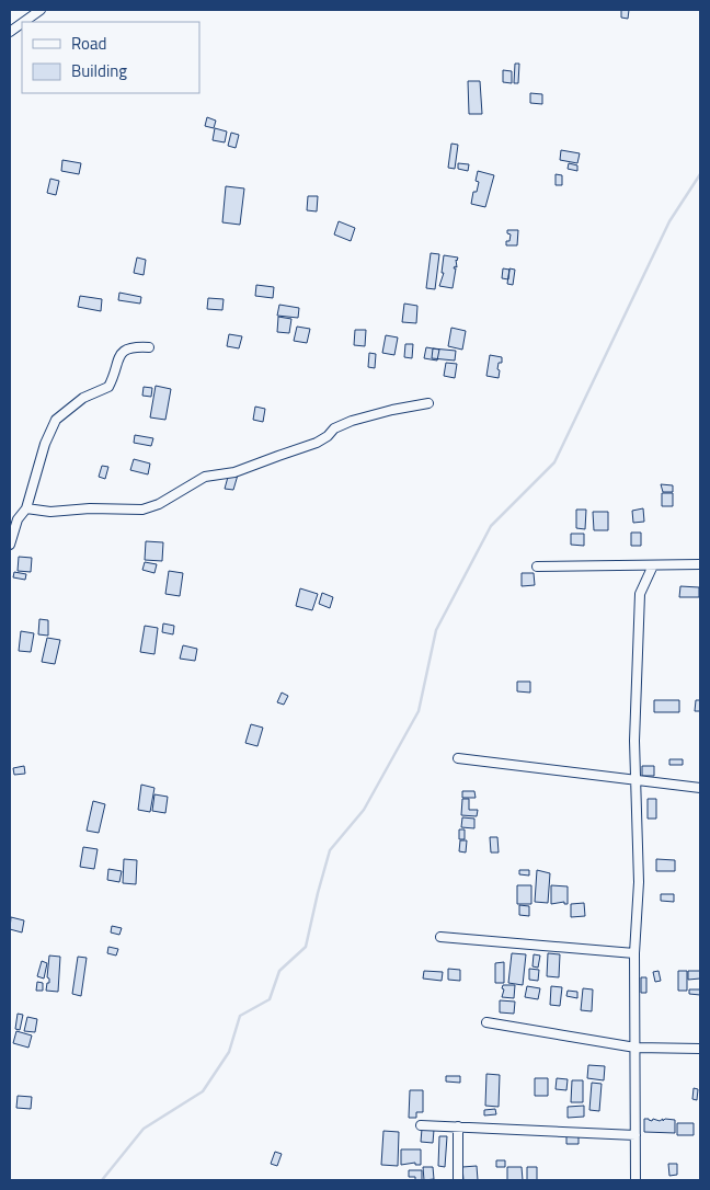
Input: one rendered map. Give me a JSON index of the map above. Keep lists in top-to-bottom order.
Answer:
{
  "legend": ["Road", "Building"]
}
